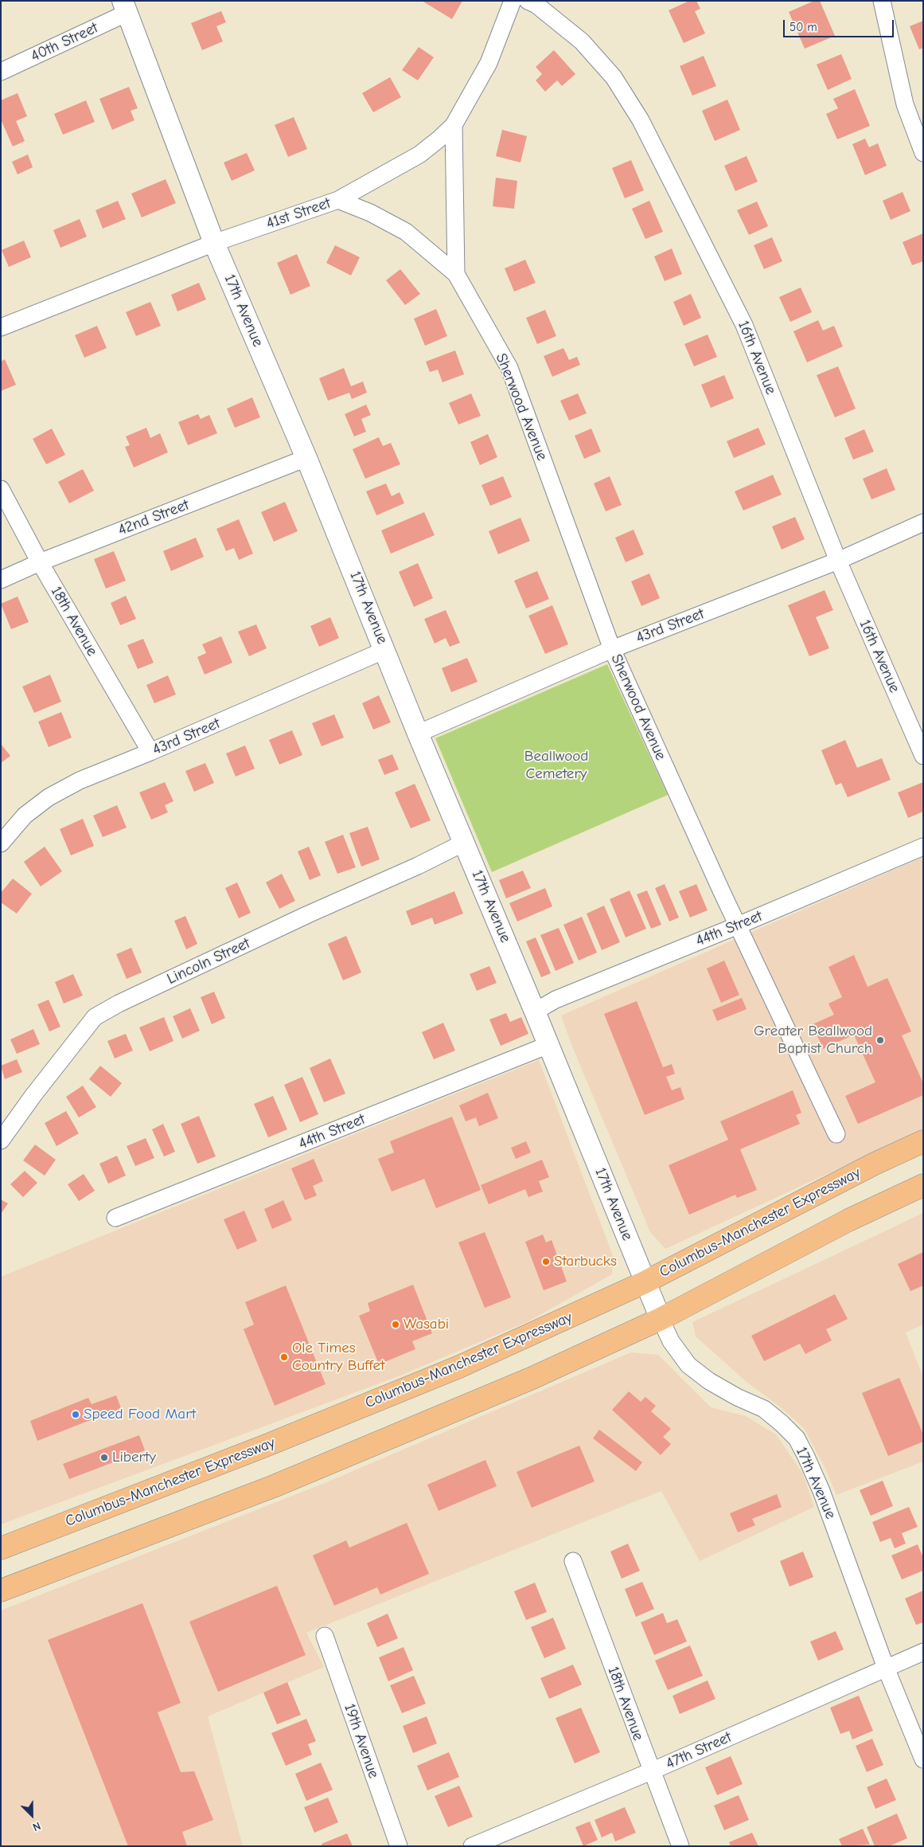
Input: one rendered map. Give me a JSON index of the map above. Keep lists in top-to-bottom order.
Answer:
{
  "streets": {
    "main road": ["Columbus-Manchester Expressway"],
    "street": [
      "40th Street",
      "41st Street",
      "17th Avenue",
      "16th Avenue",
      "Sherwood Avenue",
      "42nd Street",
      "18th Avenue",
      "43rd Street",
      "44th Street",
      "Lincoln Street",
      "19th Avenue",
      "47th Street"
    ]
  },
  "crossings": [
    ["40th Street", "17th Avenue"],
    ["41st Street", "17th Avenue"],
    ["41st Street", "Sherwood Avenue"],
    ["17th Avenue", "42nd Street"],
    ["17th Avenue", "43rd Street"],
    ["17th Avenue", "44th Street"],
    ["17th Avenue", "Lincoln Street"],
    ["17th Avenue", "Columbus-Manchester Expressway"],
    ["17th Avenue", "47th Street"],
    ["16th Avenue", "43rd Street"],
    ["Sherwood Avenue", "43rd Street"],
    ["Sherwood Avenue", "44th Street"],
    ["42nd Street", "18th Avenue"],
    ["18th Avenue", "43rd Street"],
    ["18th Avenue", "47th Street"]
  ],
  "parks": ["Beallwood Cemetery"],
  "places": [
    "Greater Beallwood Baptist Church",
    "Starbucks",
    "Wasabi",
    "Ole Times Country Buffet",
    "Speed Food Mart",
    "Liberty"
  ],
  "scale_bar": "50 m",
  "north": "bottom right"
}
